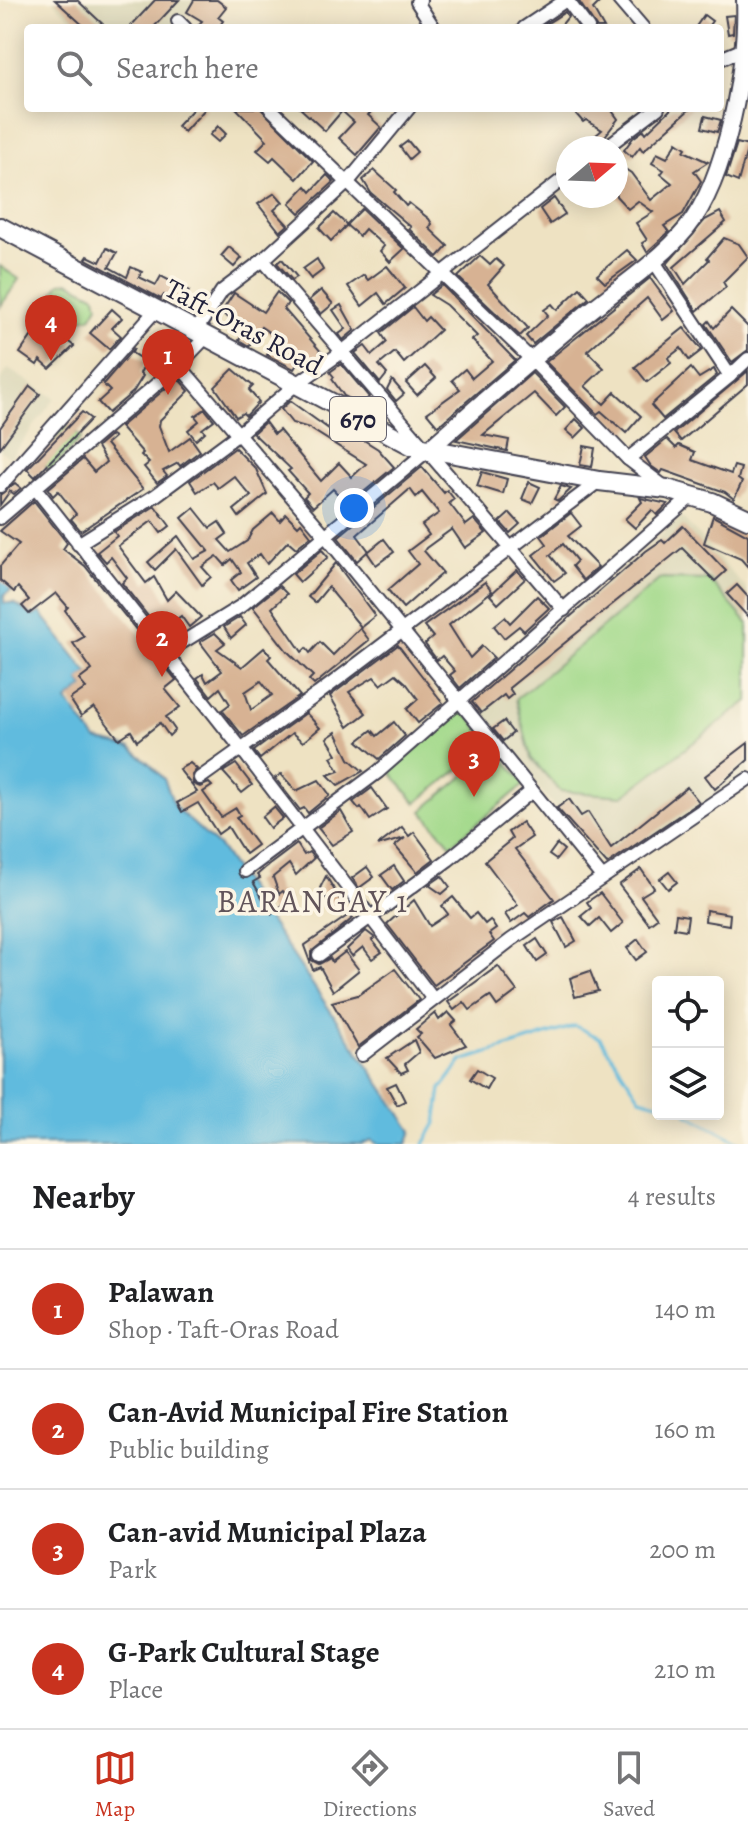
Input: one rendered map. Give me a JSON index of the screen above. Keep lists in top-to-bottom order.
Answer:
{
  "streets": {
    "main road": ["Taft-Oras Road", "670"]
  },
  "districts": ["BARANGAY 1"],
  "north": "right",
  "page": {
    "search": "Search here",
    "pins": [
      "4",
      "1",
      "2",
      "3"
    ],
    "heading": ["Nearby", "4 results"],
    "list": [
      {
        "mark": "1",
        "name": "Palawan",
        "note": "Shop · Taft-Oras Road",
        "value": "140 m"
      },
      {
        "mark": "2",
        "name": "Can-Avid Municipal Fire Station",
        "note": "Public building",
        "value": "160 m"
      },
      {
        "mark": "3",
        "name": "Can-avid Municipal Plaza",
        "note": "Park",
        "value": "200 m"
      },
      {
        "mark": "4",
        "name": "G-Park Cultural Stage",
        "note": "Place",
        "value": "210 m"
      }
    ],
    "nav": ["Map", "Directions", "Saved"]
  }
}
